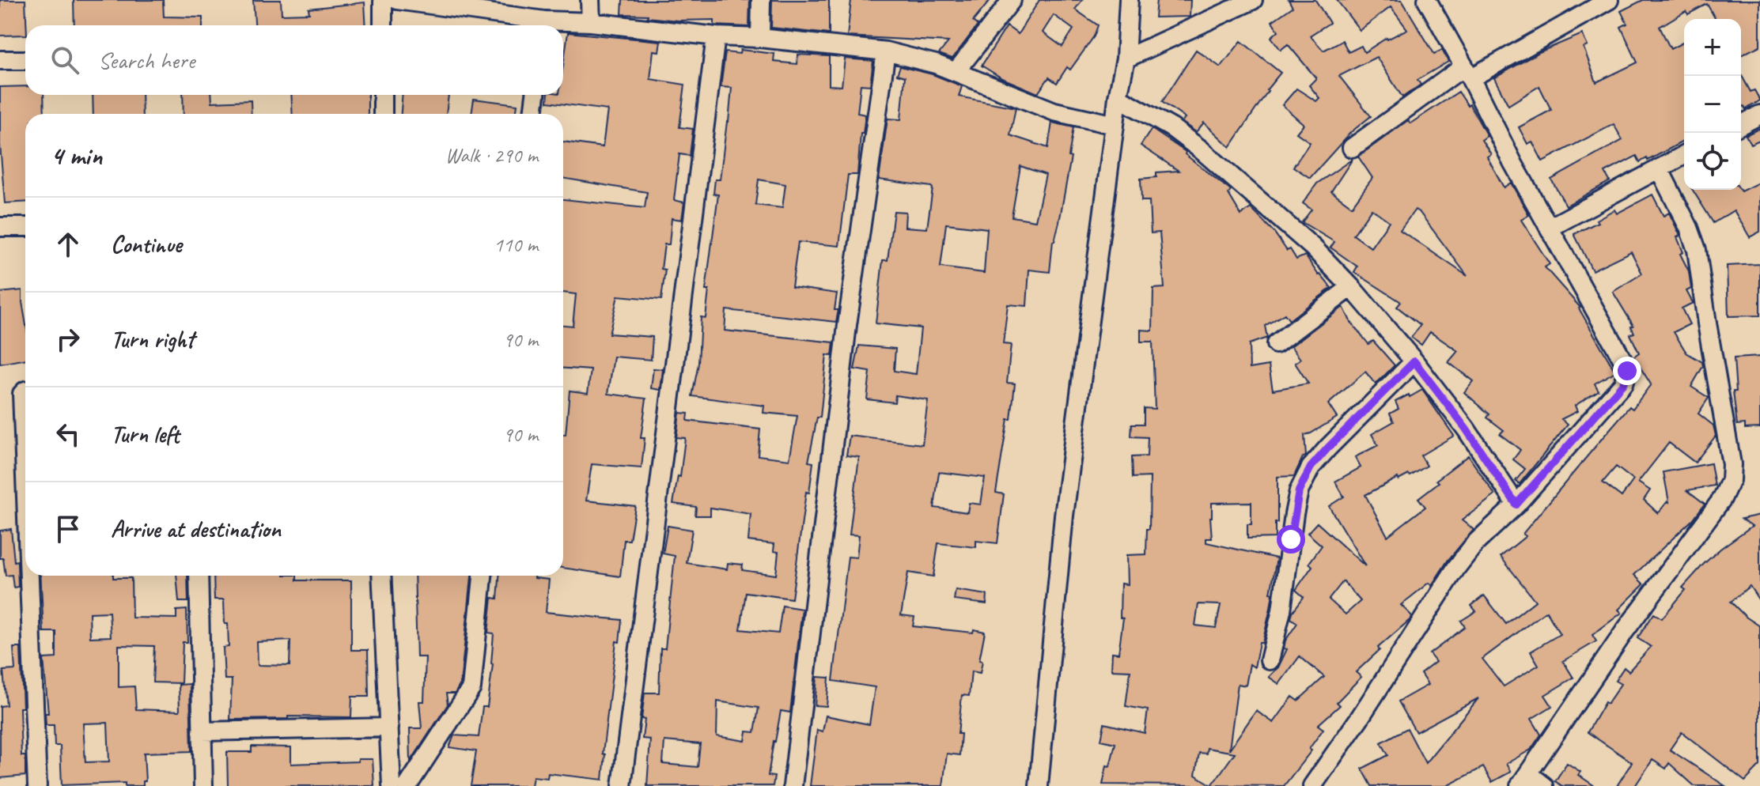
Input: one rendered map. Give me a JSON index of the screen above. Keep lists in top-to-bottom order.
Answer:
{
  "page": {
    "map_buttons": ["+", "−"],
    "search": "Search here",
    "heading": ["4 min", "Walk · 290 m"],
    "list": [
      ["Continue", "110 m"],
      ["Turn right", "90 m"],
      ["Turn left", "90 m"],
      "Arrive at destination"
    ]
  }
}
